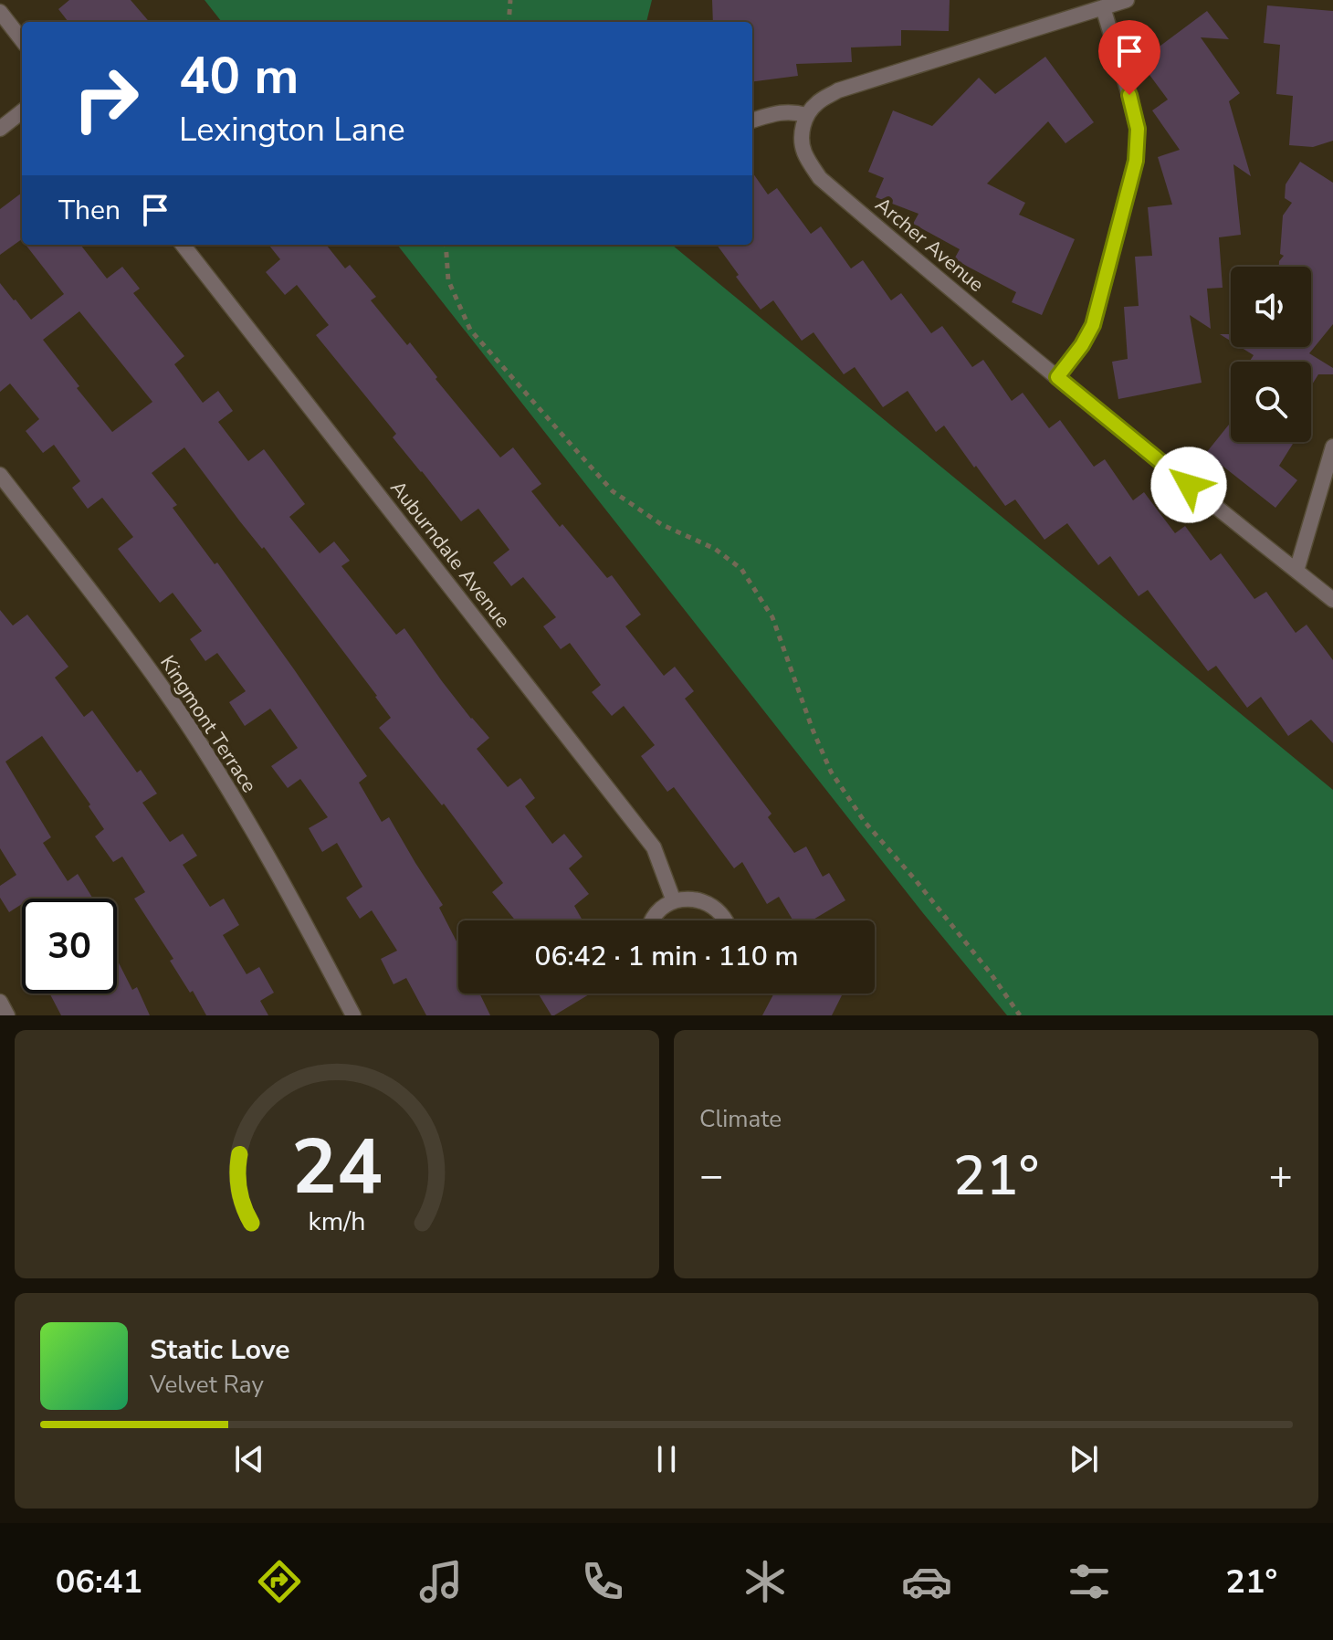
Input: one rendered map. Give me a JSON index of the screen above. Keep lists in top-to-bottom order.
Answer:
{
  "streets": {
    "street": ["Archer Avenue", "Auburndale Avenue", "Kingmont Terrace"]
  },
  "page": {
    "turn": ["40 m", "Lexington Lane"],
    "then": "Then",
    "limit": "30",
    "trip": "06:42 · 1 min · 110 m",
    "tile": "Climate",
    "heat": ["−", "21°", "+"],
    "song": ["Static Love", "Velvet Ray"],
    "tabs": ["06:41", "21°"],
    "gauge": ["24", "km/h"]
  }
}
